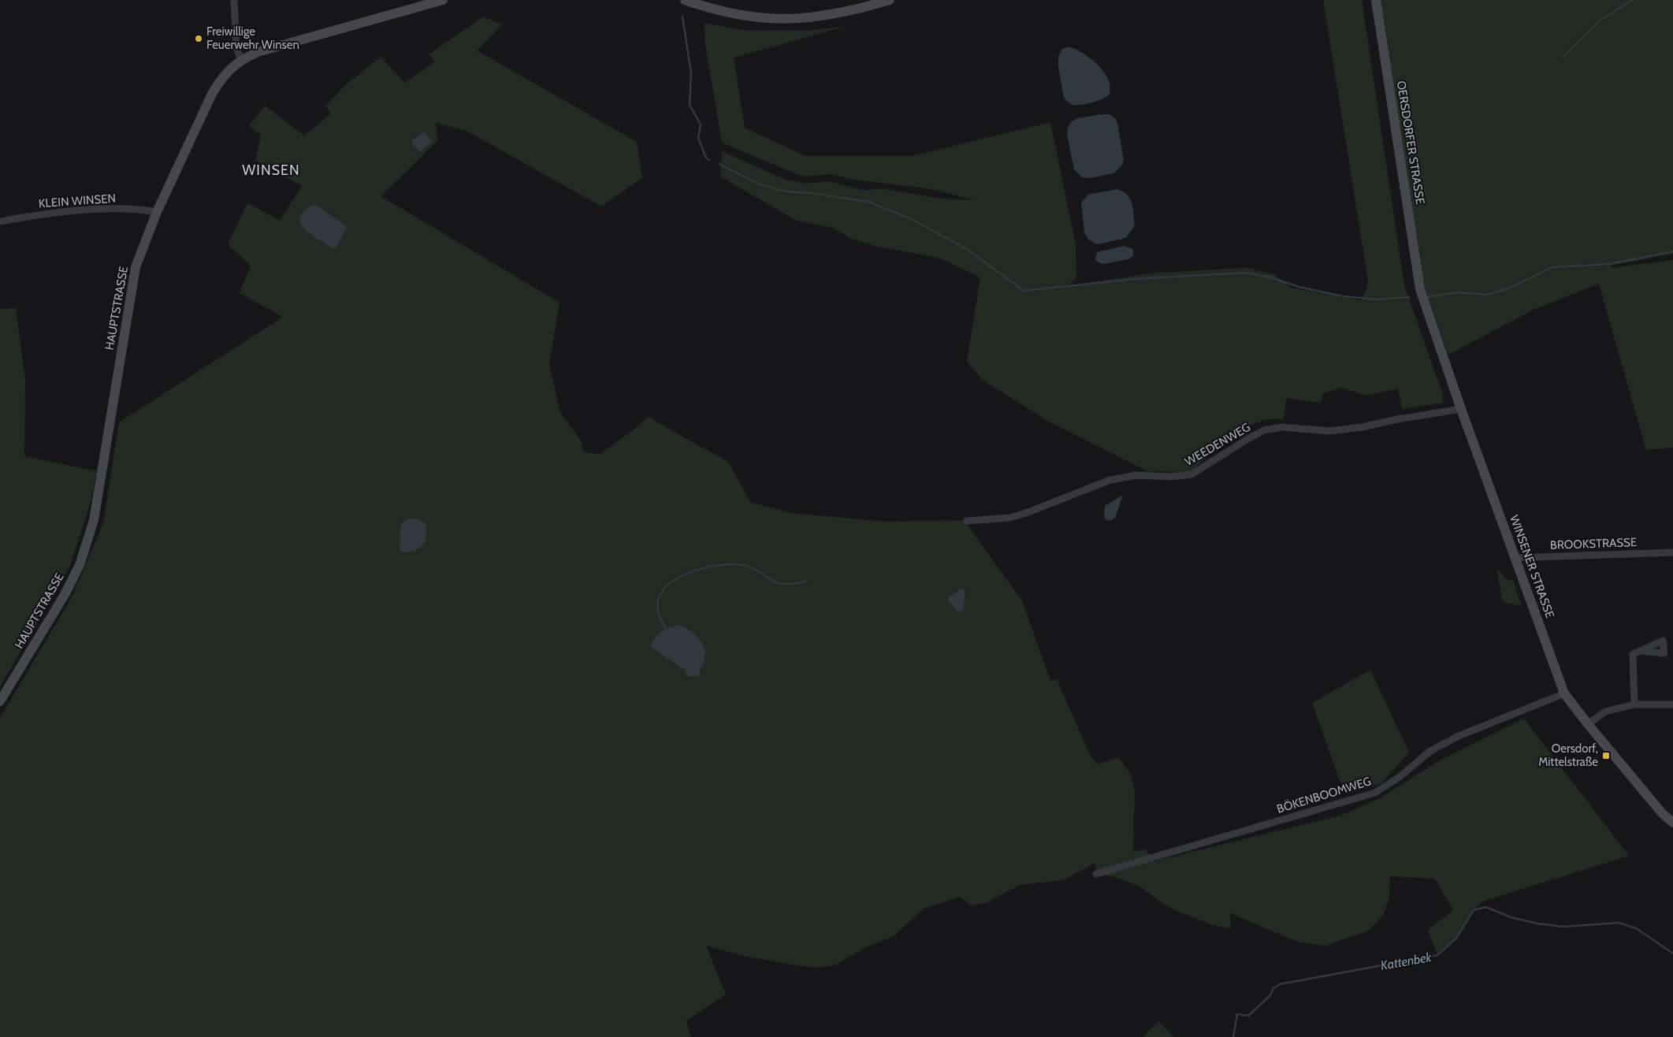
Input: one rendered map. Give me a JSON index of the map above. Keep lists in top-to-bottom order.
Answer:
{
  "streets": {
    "street": [
      "OERSDORFER STRASSE",
      "KLEIN WINSEN",
      "HAUPTSTRASSE",
      "WEEDENWEG",
      "BROOKSTRASSE",
      "WINSENER STRASSE",
      "BÖKENBOOMWEG"
    ]
  },
  "crossings": [
    ["OERSDORFER STRASSE", "WINSENER STRASSE"],
    ["KLEIN WINSEN", "HAUPTSTRASSE"],
    ["WEEDENWEG", "WINSENER STRASSE"],
    ["BROOKSTRASSE", "WINSENER STRASSE"],
    ["WINSENER STRASSE", "BÖKENBOOMWEG"]
  ],
  "districts": ["WINSEN"],
  "water": ["Kattenbek"],
  "places": {
    "other": ["Freiwillige Feuerwehr Winsen"],
    "transit": ["Oersdorf, Mittelstraße"]
  }
}
